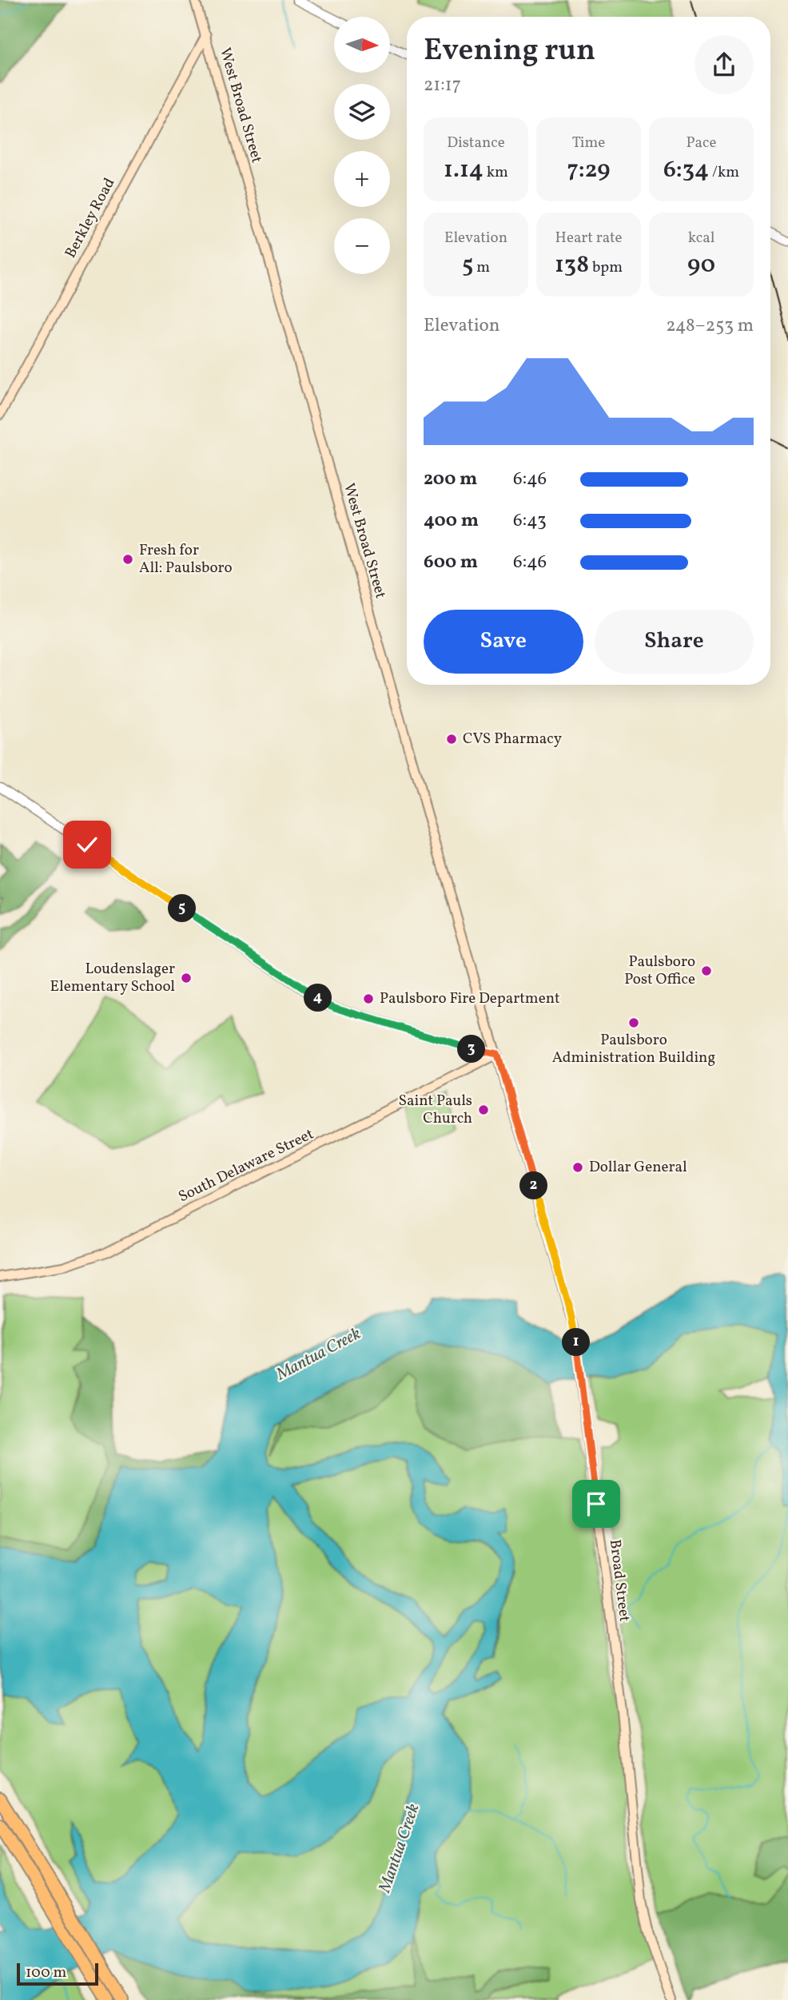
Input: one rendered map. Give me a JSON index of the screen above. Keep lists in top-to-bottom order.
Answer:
{
  "streets": {
    "main road": [
      "West Broad Street",
      "Berkley Road",
      "South Delaware Street",
      "Broad Street"
    ]
  },
  "crossings": [
    ["West Broad Street", "Berkley Road"],
    ["West Broad Street", "South Delaware Street"],
    ["West Broad Street", "Broad Street"]
  ],
  "water": ["Mantua Creek"],
  "places": [
    "Fresh for All: Paulsboro",
    "CVS Pharmacy",
    "Paulsboro Post Office",
    "Loudenslager Elementary School",
    "Paulsboro Fire Department",
    "Paulsboro Administration Building",
    "Saint Pauls Church",
    "Dollar General"
  ],
  "scale_bar": "100 m",
  "north": "right",
  "page": {
    "map_buttons": ["+", "−"],
    "heading": ["Evening run", "21:17"],
    "stats": [
      ["Distance", "1.14 km"],
      ["Time", "7:29"],
      ["Pace", "6:34 /km"],
      ["Elevation", "5 m"],
      ["Heart rate", "138 bpm"],
      ["kcal", "90"]
    ],
    "chart": ["Elevation", "248–253 m"],
    "list": [
      {
        "name": "200 m",
        "note": "6:46"
      },
      {
        "name": "400 m",
        "note": "6:43"
      },
      {
        "name": "600 m",
        "note": "6:46"
      }
    ],
    "buttons": ["Save", "Share"],
    "pins": [
      "5",
      "4",
      "3",
      "2",
      "1"
    ],
    "scale": "100 m"
  }
}
